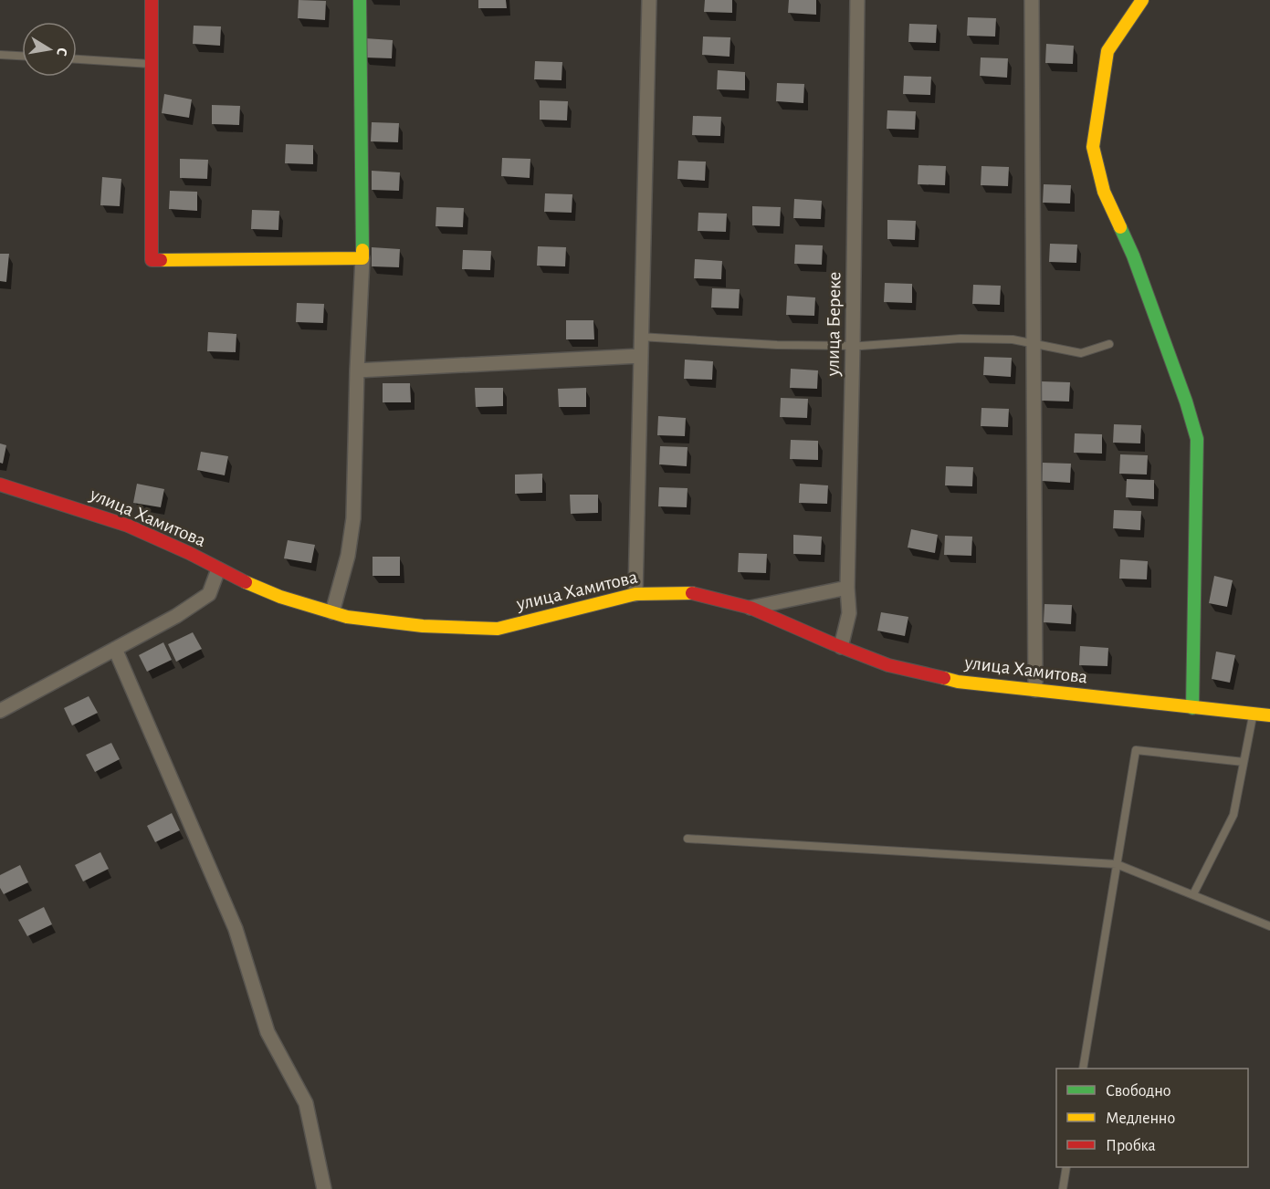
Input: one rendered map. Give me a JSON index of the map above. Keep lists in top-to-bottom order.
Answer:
{
  "streets": {
    "street": ["улица Береке", "улица Хамитова"]
  },
  "crossings": [
    ["улица Береке", "улица Хамитова"]
  ],
  "legend": ["Свободно", "Медленно", "Пробка"],
  "north": "right"
}
